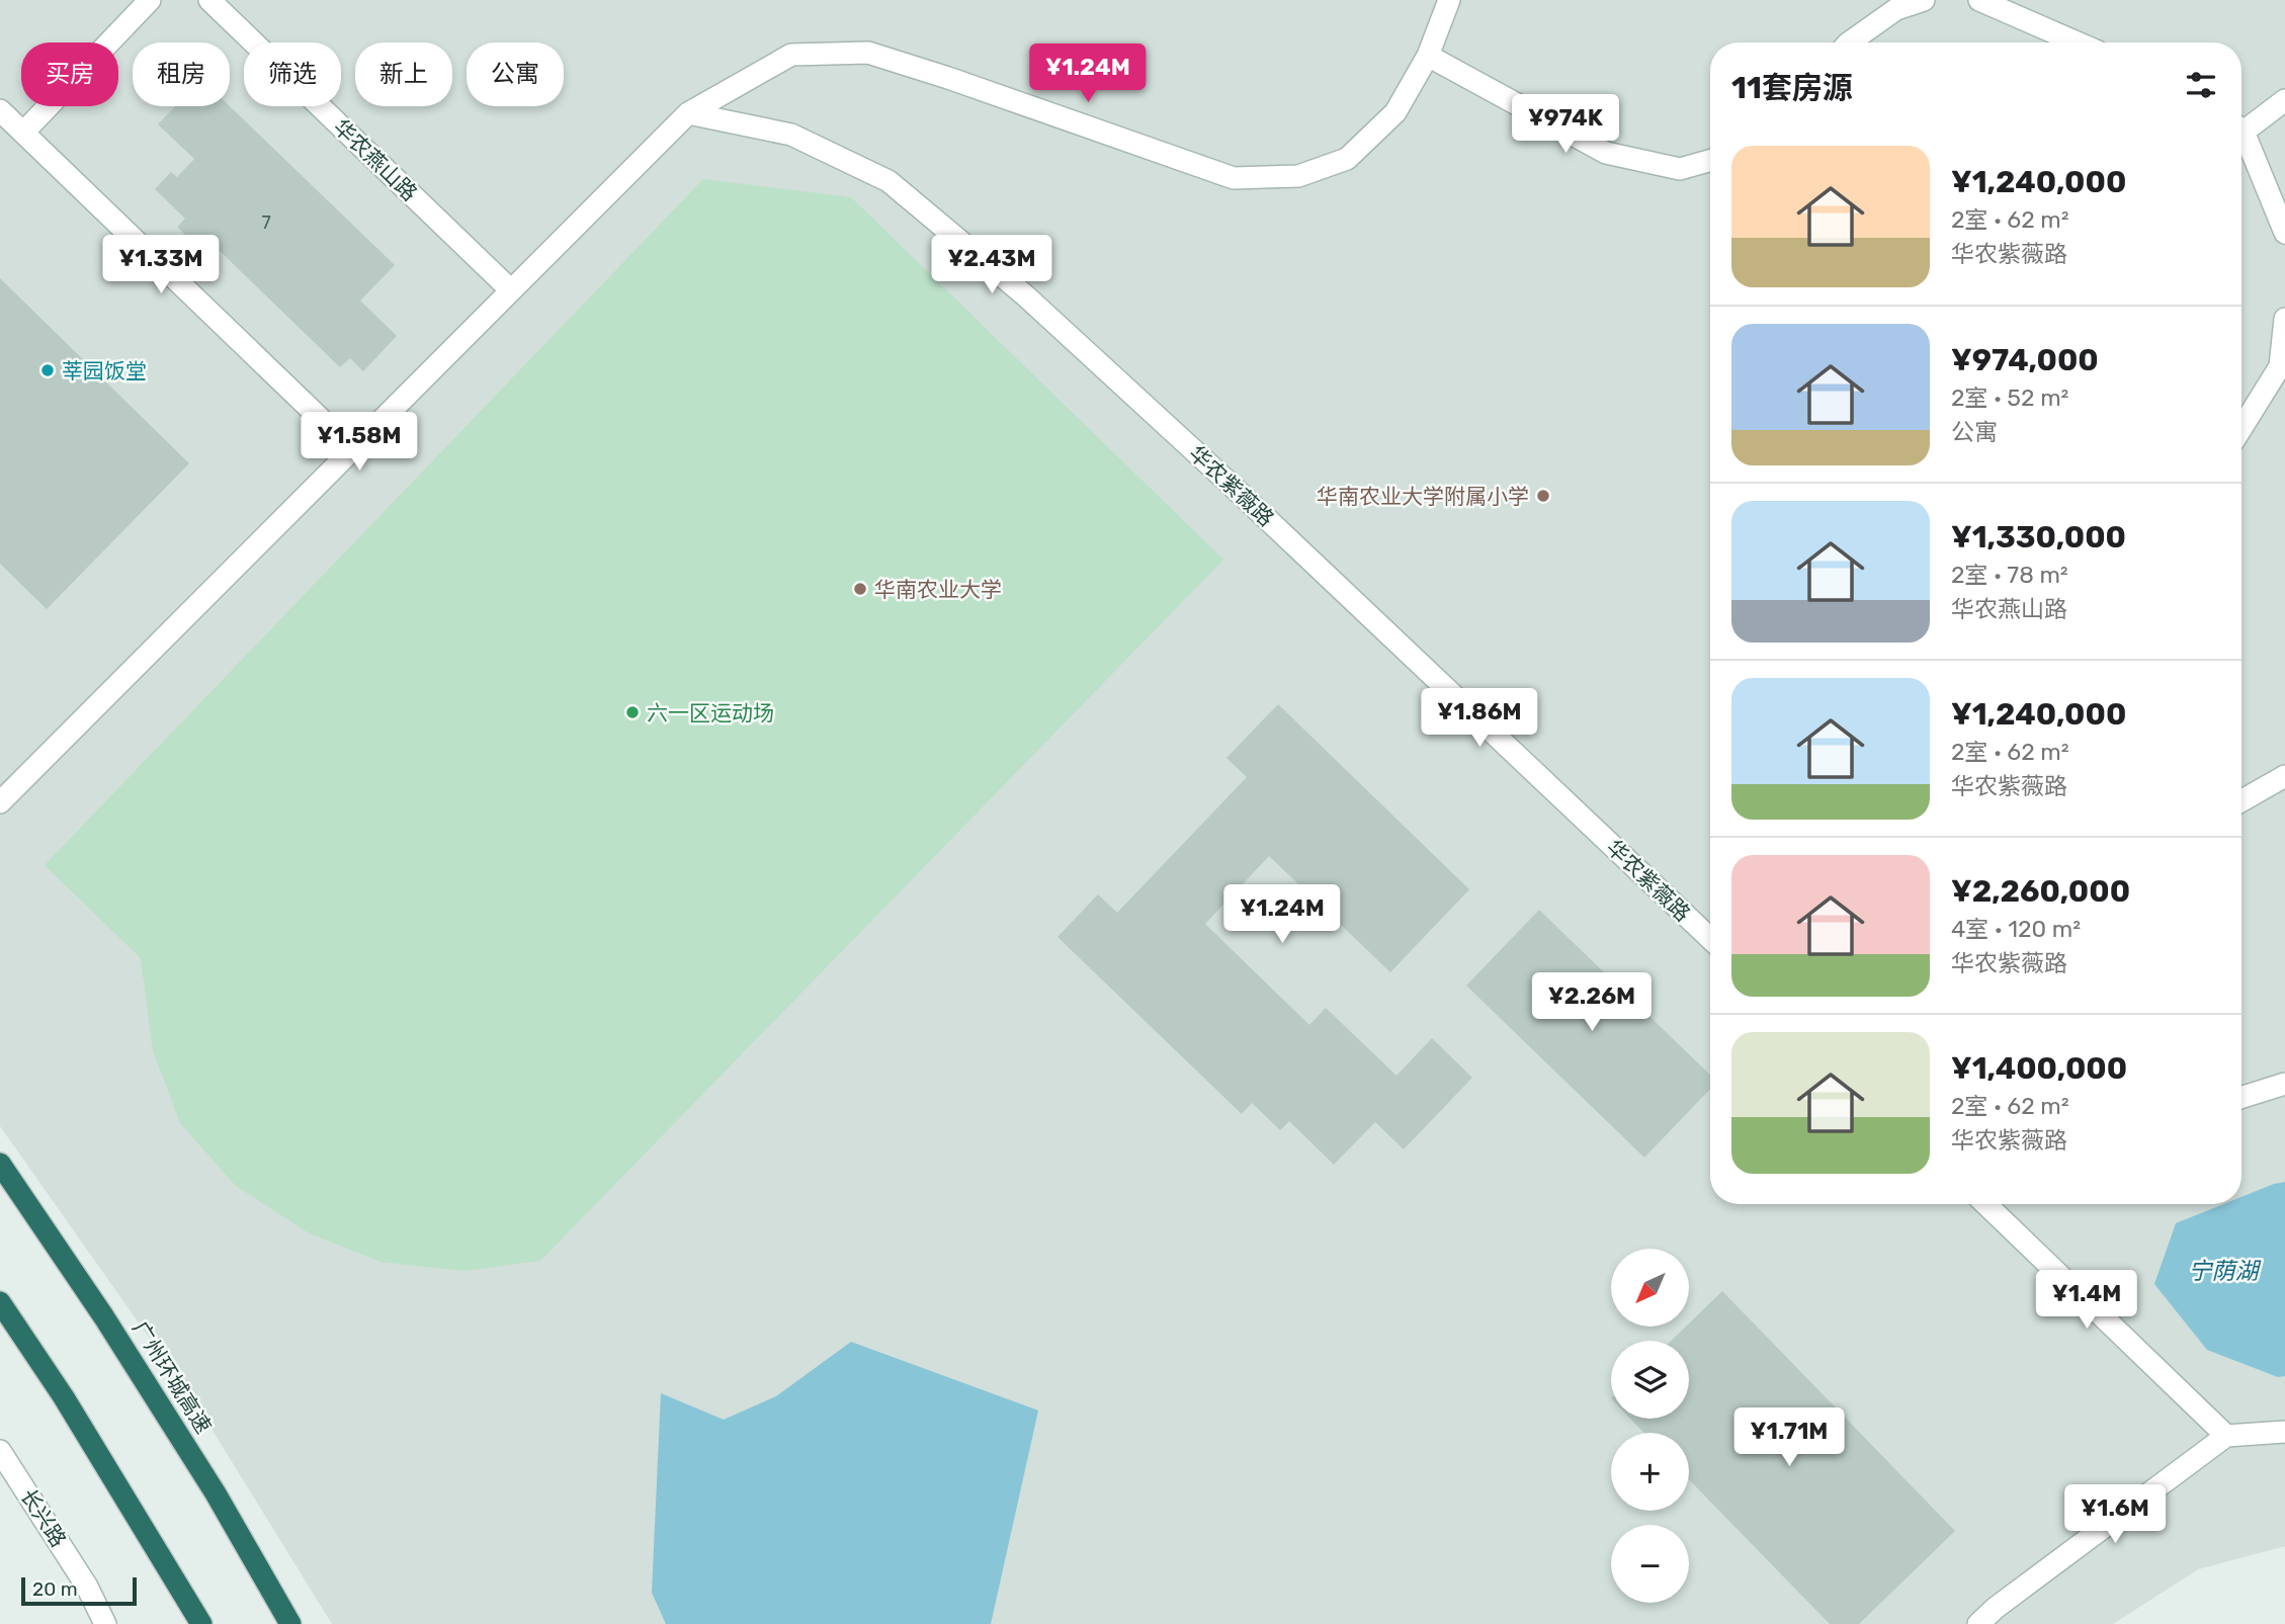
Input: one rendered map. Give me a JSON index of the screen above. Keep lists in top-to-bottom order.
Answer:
{
  "streets": {
    "highway": ["广州环城高速"],
    "street": ["华农燕山路", "华农紫薇路", "长兴路"]
  },
  "water": ["宁荫湖"],
  "places": [
    "莘园饭堂",
    "华南农业大学附属小学",
    "华南农业大学",
    "六一区运动场"
  ],
  "house_numbers": ["7"],
  "scale_bar": "20 m",
  "north": "bottom left",
  "page": {
    "chip": [
      "买房",
      "租房",
      "筛选",
      "新上",
      "公寓"
    ],
    "heading": "11套房源",
    "price": [
      "¥1.24M",
      "¥974K",
      "¥1.33M",
      "¥2.43M",
      "¥1.58M",
      "¥1.86M",
      "¥1.24M",
      "¥2.26M",
      "¥1.4M",
      "¥1.71M",
      "¥1.6M"
    ],
    "list": [
      {
        "name": "¥1,240,000",
        "note": "2室 · 62 m² · 华农紫薇路"
      },
      {
        "name": "¥974,000",
        "note": "2室 · 52 m² · 公寓"
      },
      {
        "name": "¥1,330,000",
        "note": "2室 · 78 m² · 华农燕山路"
      },
      {
        "name": "¥1,240,000",
        "note": "2室 · 62 m² · 华农紫薇路"
      },
      {
        "name": "¥2,260,000",
        "note": "4室 · 120 m² · 华农紫薇路"
      },
      {
        "name": "¥1,400,000",
        "note": "2室 · 62 m² · 华农紫薇路"
      }
    ],
    "map_buttons": ["+", "−"],
    "scale": "20 m"
  }
}
